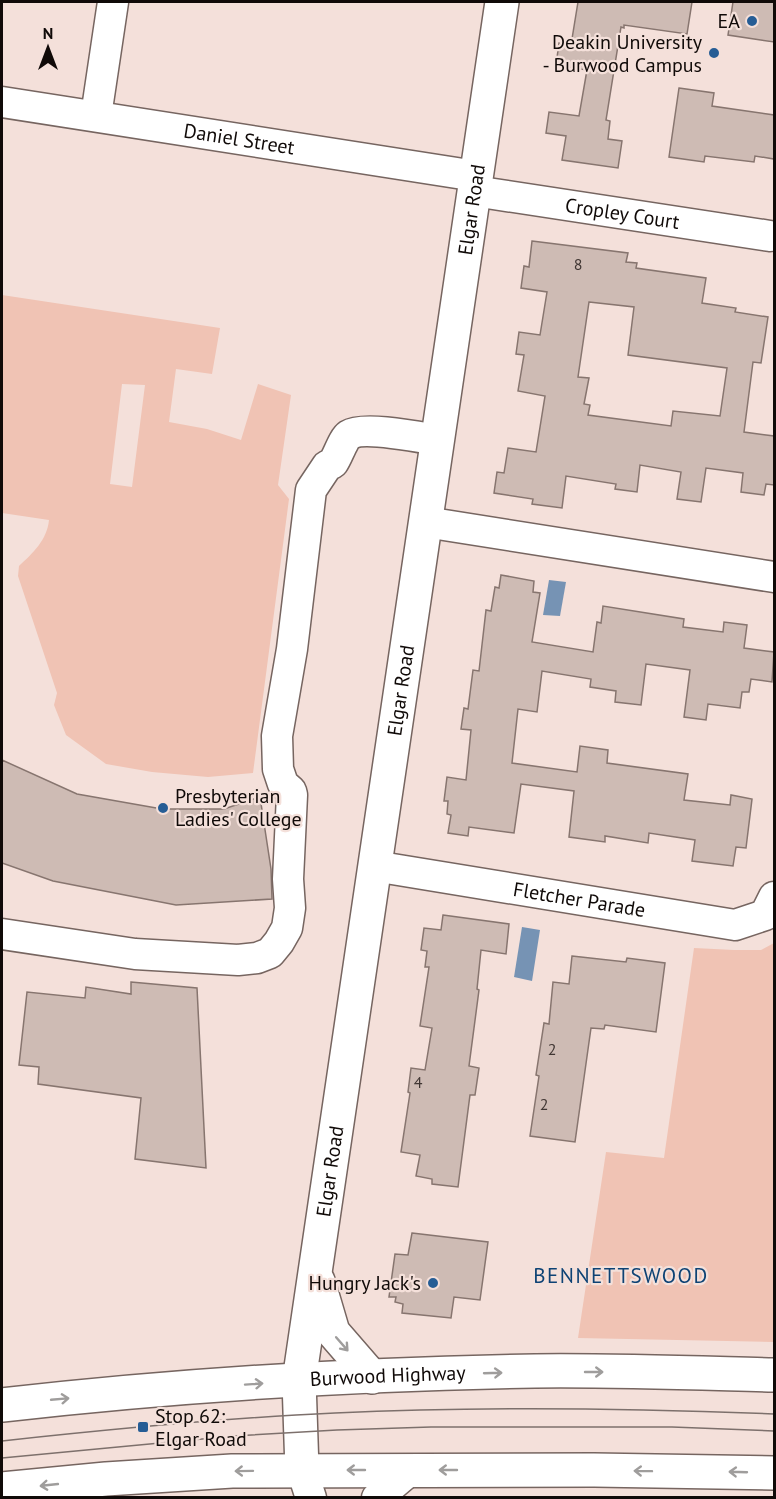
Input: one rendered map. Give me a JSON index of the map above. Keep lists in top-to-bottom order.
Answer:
{
  "streets": {
    "main road": ["Elgar Road", "Burwood Highway"],
    "street": ["Daniel Street", "Cropley Court", "Fletcher Parade"]
  },
  "crossings": [
    ["Daniel Street", "Elgar Road"],
    ["Daniel Street", "Cropley Court"],
    ["Elgar Road", "Cropley Court"],
    ["Elgar Road", "Fletcher Parade"],
    ["Elgar Road", "Burwood Highway"]
  ],
  "districts": ["BENNETTSWOOD"],
  "places": {
    "other": [
      "EA",
      "Deakin University - Burwood Campus",
      "Presbyterian Ladies' College",
      "Hungry Jack's"
    ],
    "transit": ["Stop 62: Elgar Road"]
  },
  "house_numbers": [
    "8",
    "2",
    "4",
    "2"
  ],
  "north": "top"
}
